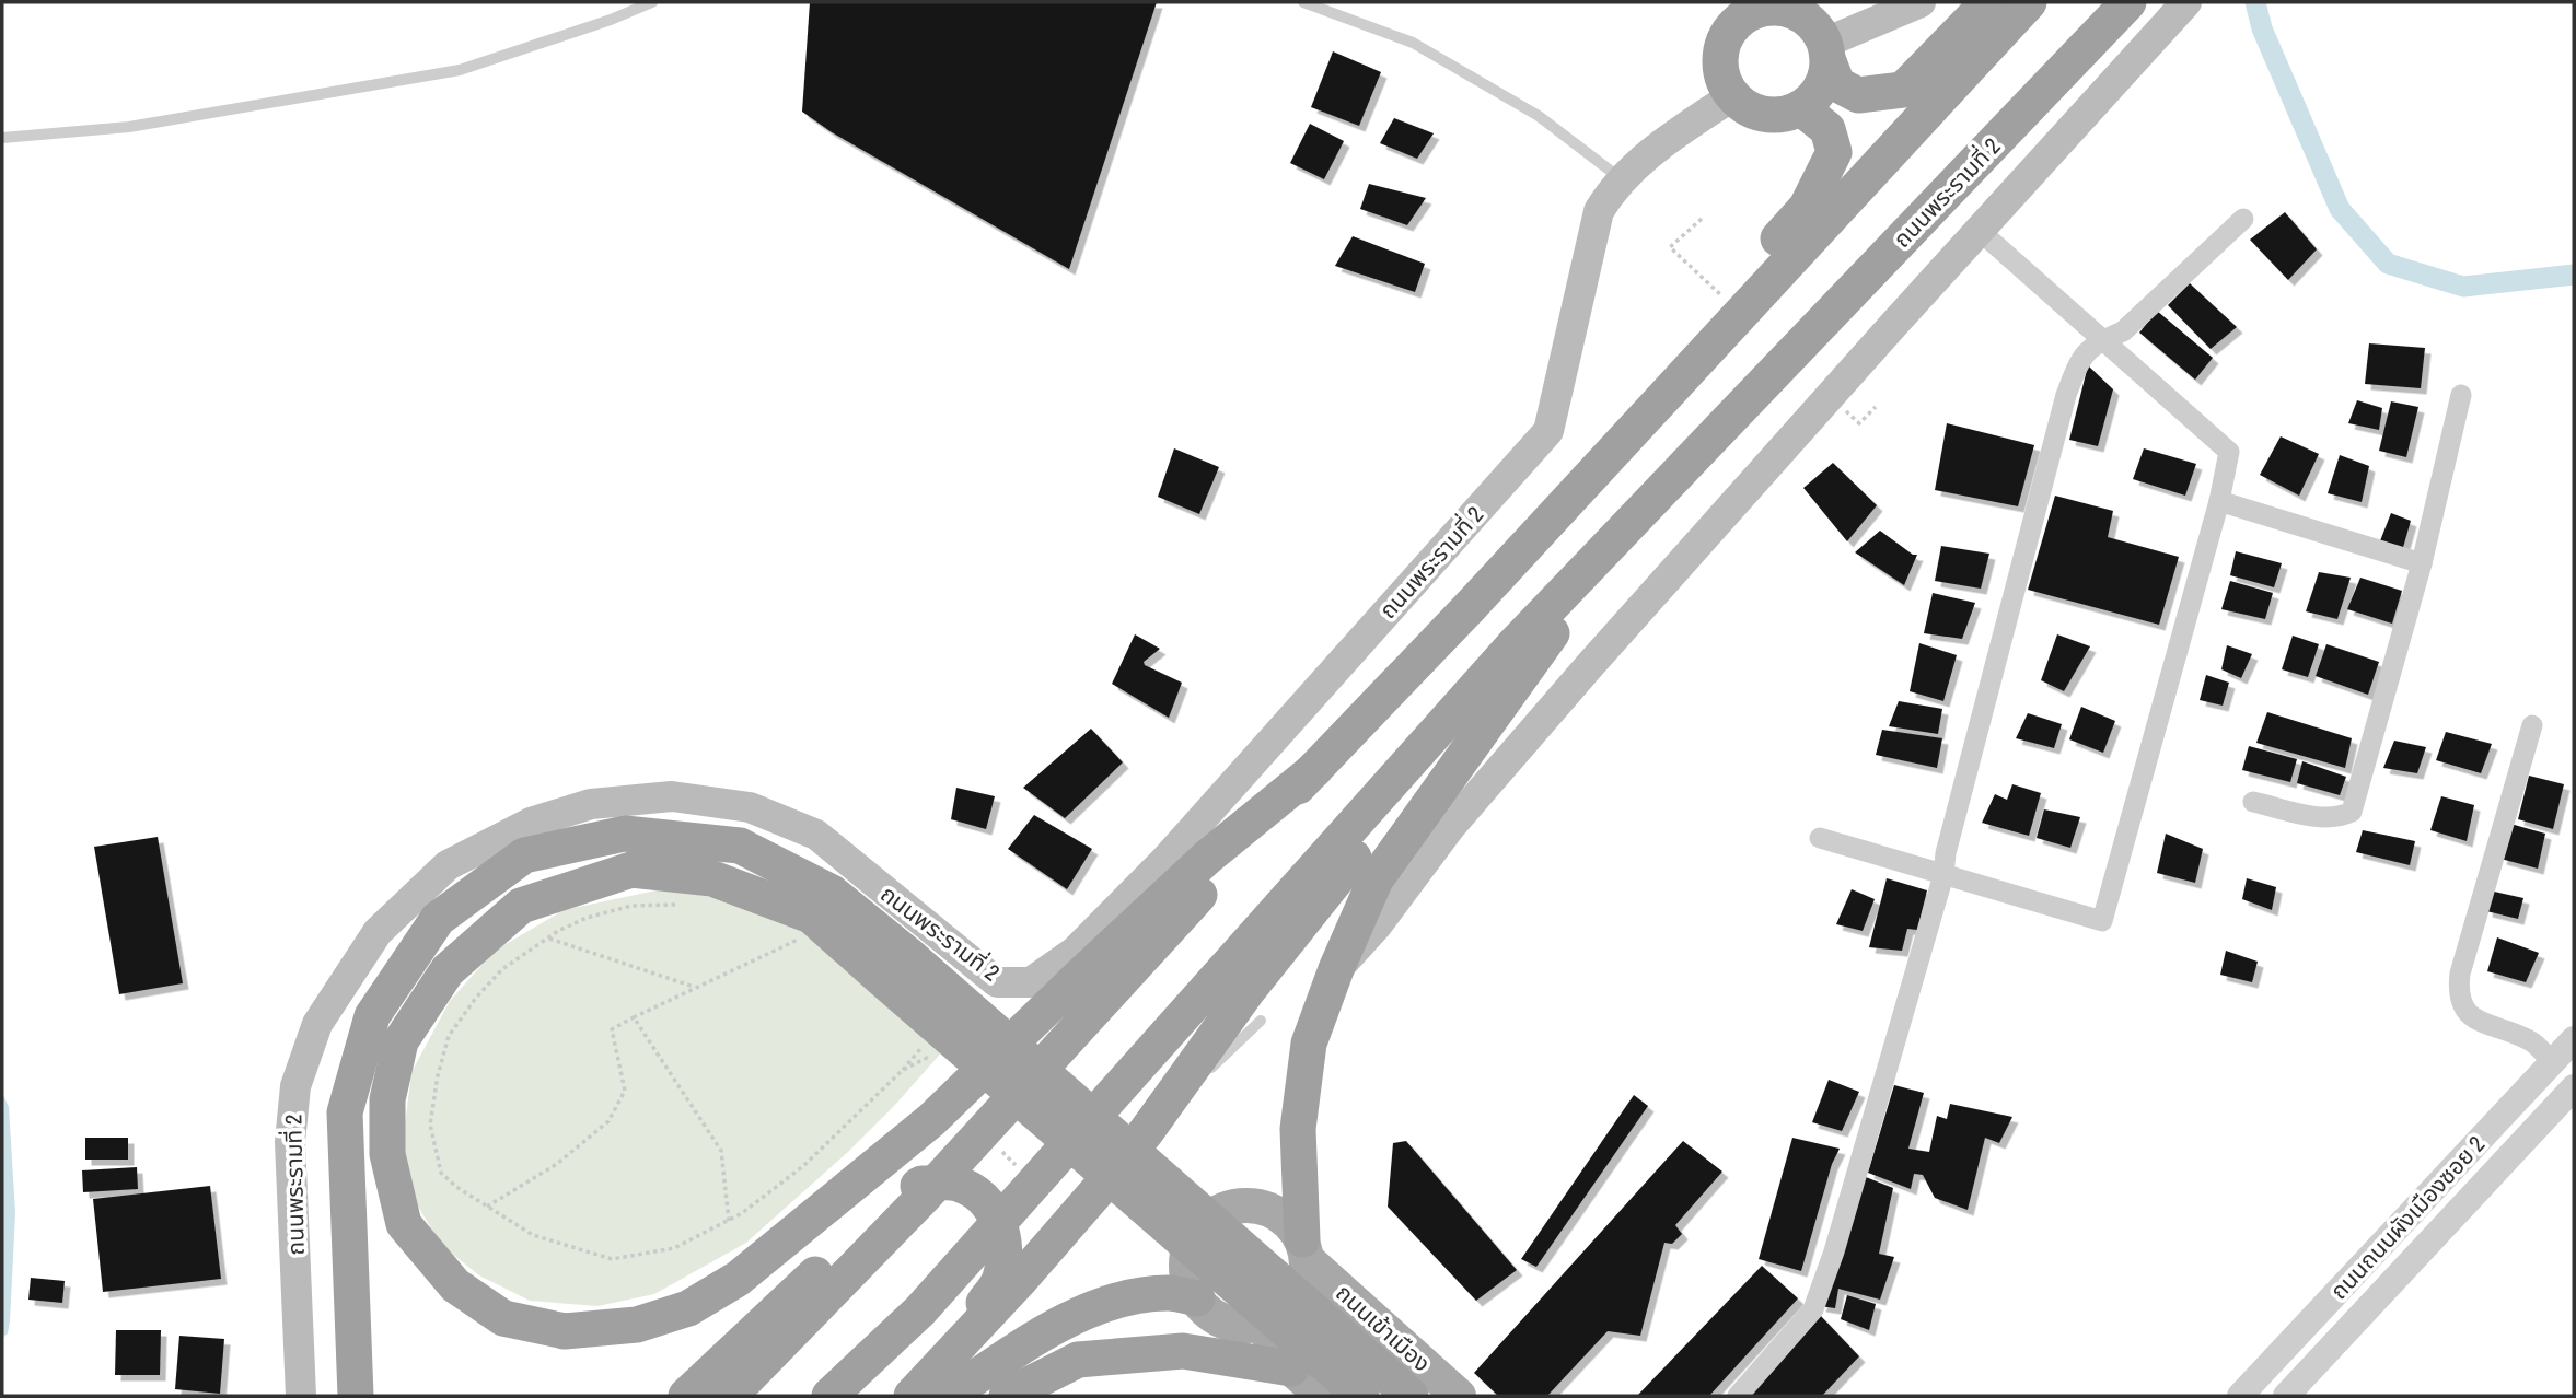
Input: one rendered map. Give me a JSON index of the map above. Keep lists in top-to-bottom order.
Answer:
{
  "streets": {
    "highway": ["ถนนพระรามที่ 2"],
    "main road": ["ถนนเข้าเมือง"],
    "street": ["ถนนถนนผังเมืองซอย 2"]
  }
}
